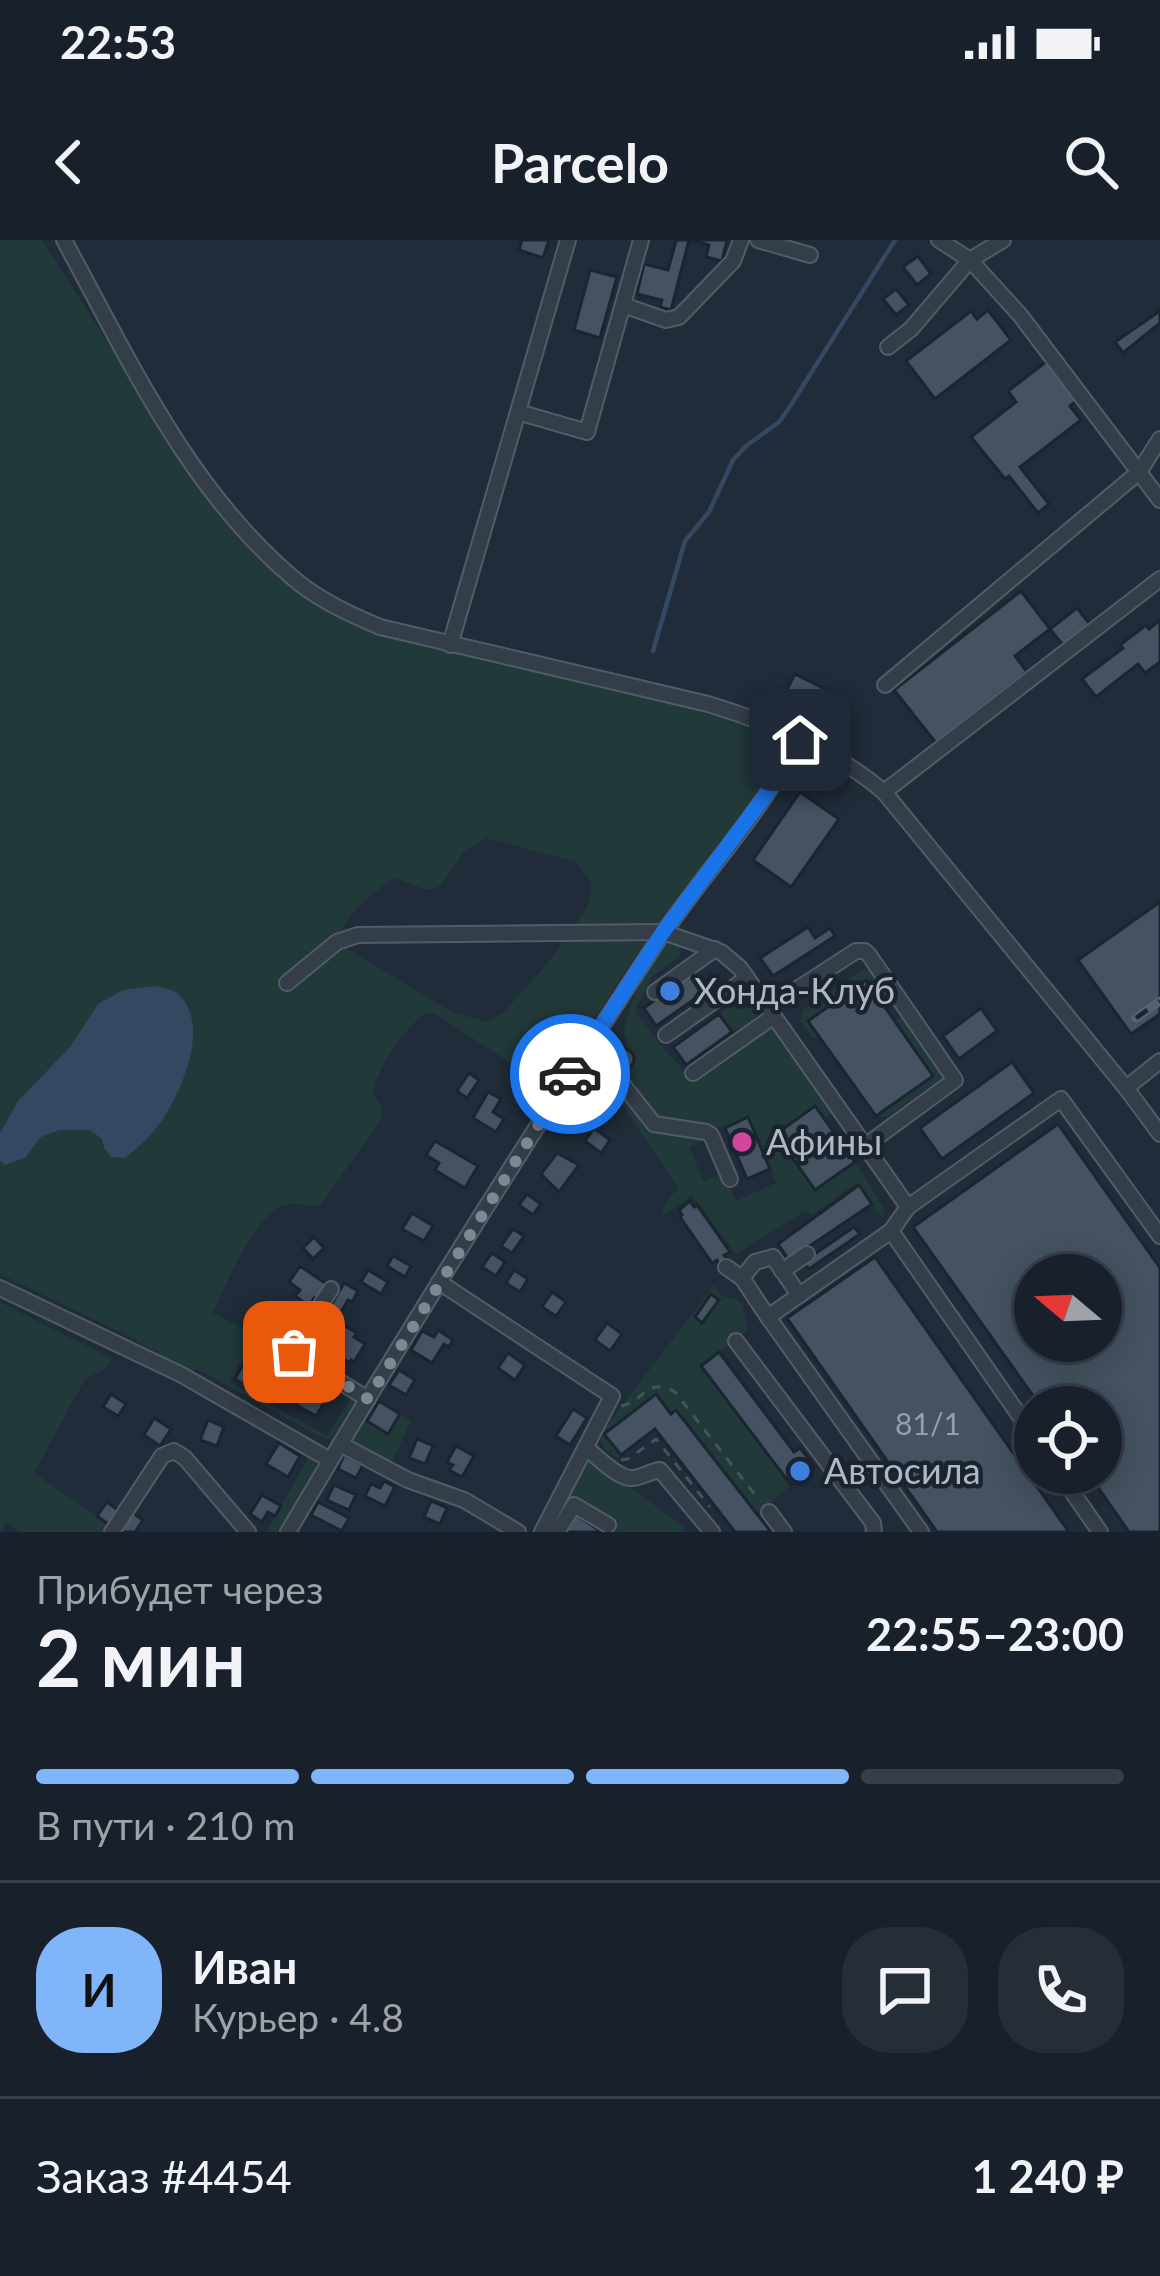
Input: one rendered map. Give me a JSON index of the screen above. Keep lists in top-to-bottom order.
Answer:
{
  "places": ["Хонда-Клуб", "Афины", "Автосила"],
  "house_numbers": ["81/1"],
  "north": "left",
  "page": {
    "status": "22:53",
    "header": "Parcelo",
    "heading": ["2 мин", "Прибудет через", "22:55–23:00"],
    "panel": [
      "Иван",
      "Курьер · 4.8",
      "Заказ #4454",
      "1 240 ₽"
    ],
    "bar": "В пути · 210 m",
    "round": "И"
  }
}
